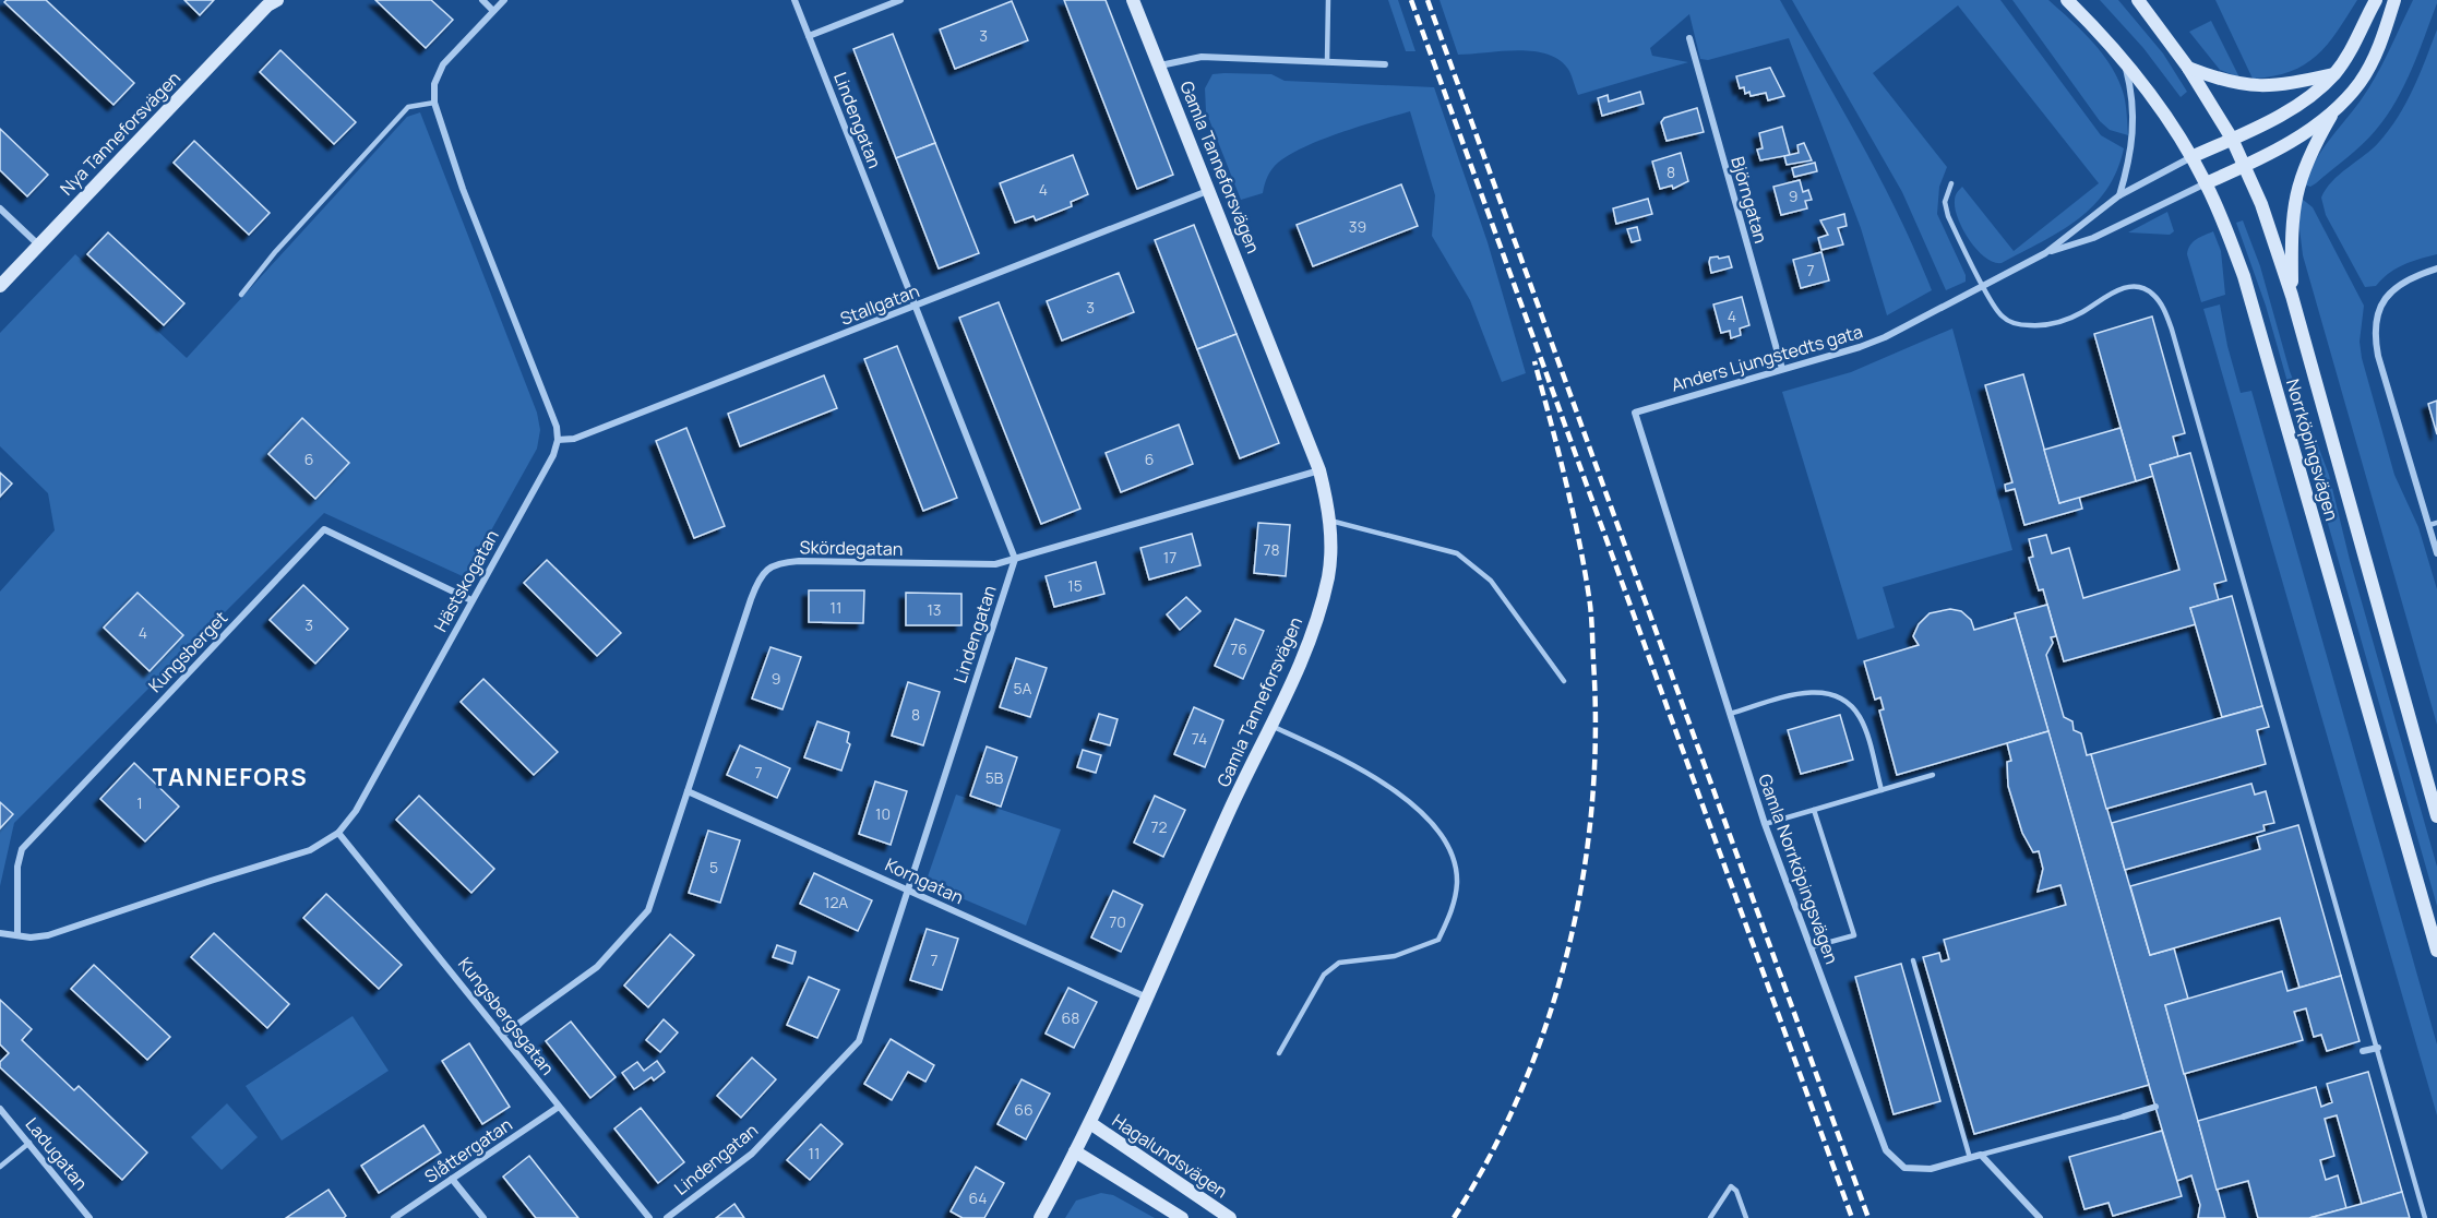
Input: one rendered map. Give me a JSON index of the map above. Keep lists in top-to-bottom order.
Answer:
{
  "streets": {
    "street": [
      "Lindengatan",
      "Nya Tanneforsvägen",
      "Gamla Tanneforsvägen",
      "Björngatan",
      "Stallgatan",
      "Anders Ljungstedts gata",
      "Norrköpingsvägen",
      "Skördegatan",
      "Hästskogatan",
      "Kungsberget",
      "Gamla Norrköpingsvägen",
      "Korngatan",
      "Kungsbergsgatan",
      "Slåttergatan",
      "Ladugatan",
      "Hagalundsvägen"
    ]
  },
  "crossings": [
    ["Lindengatan", "Stallgatan"],
    ["Lindengatan", "Skördegatan"],
    ["Lindengatan", "Korngatan"],
    ["Gamla Tanneforsvägen", "Stallgatan"],
    ["Gamla Tanneforsvägen", "Skördegatan"],
    ["Gamla Tanneforsvägen", "Korngatan"],
    ["Gamla Tanneforsvägen", "Hagalundsvägen"],
    ["Björngatan", "Anders Ljungstedts gata"],
    ["Stallgatan", "Hästskogatan"],
    ["Anders Ljungstedts gata", "Norrköpingsvägen"],
    ["Anders Ljungstedts gata", "Gamla Norrköpingsvägen"],
    ["Skördegatan", "Korngatan"],
    ["Skördegatan", "Kungsbergsgatan"],
    ["Hästskogatan", "Kungsberget"],
    ["Hästskogatan", "Kungsbergsgatan"],
    ["Kungsbergsgatan", "Slåttergatan"]
  ],
  "districts": ["TANNEFORS"],
  "house_numbers": [
    "3",
    "8",
    "4",
    "9",
    "39",
    "7",
    "3",
    "4",
    "6",
    "6",
    "78",
    "17",
    "15",
    "11",
    "13",
    "3",
    "4",
    "76",
    "9",
    "5A",
    "8",
    "74",
    "7",
    "5B",
    "1",
    "10",
    "72",
    "5",
    "12A",
    "70",
    "7",
    "68",
    "66",
    "11",
    "64"
  ]
}
